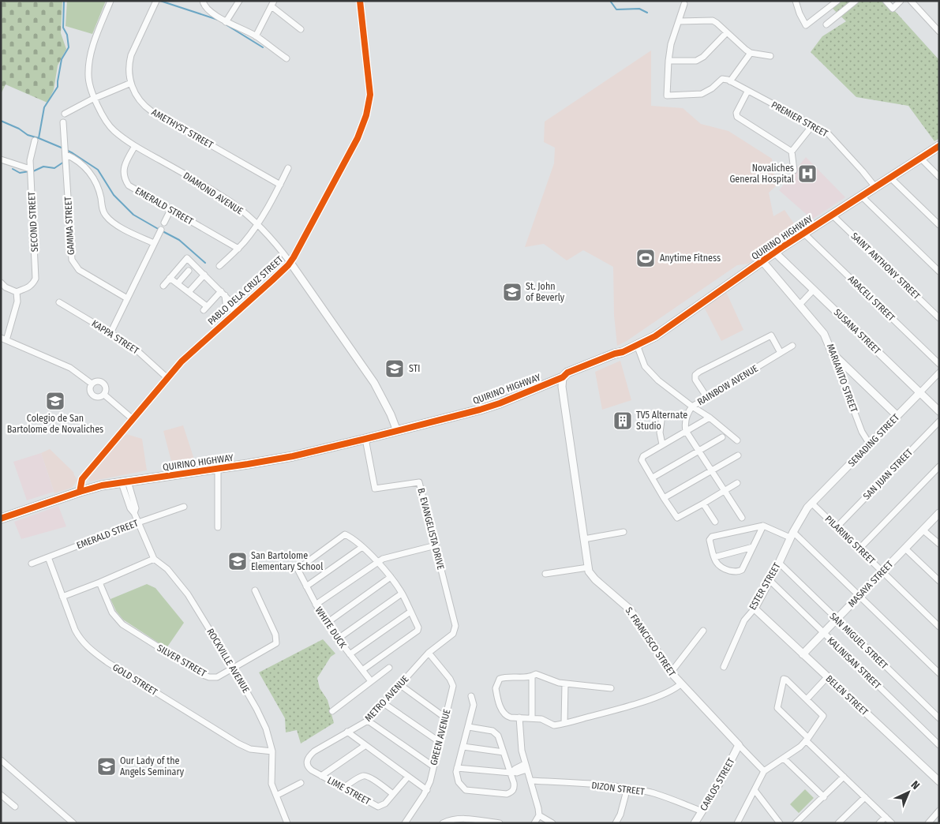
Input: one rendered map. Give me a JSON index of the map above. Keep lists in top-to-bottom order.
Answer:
{
  "streets": {
    "main road": ["QUIRINO HIGHWAY"],
    "street": [
      "PREMIER STREET",
      "AMETHYST STREET",
      "DIAMOND AVENUE",
      "EMERALD STREET",
      "SECOND STREET",
      "GAMMA STREET",
      "SAINT ANTHONY STREET",
      "PABLO DELA CRUZ STREET",
      "ARACELI STREET",
      "SUSANA STREET",
      "KAPPA STREET",
      "MARIANITO STREET",
      "RAINBOW AVENUE",
      "SENADING STREET",
      "SAN JUAN STREET",
      "B. EVANGELISTA DRIVE",
      "PILARING STREET",
      "MASAYA STREET",
      "ESTER STREET",
      "WHITE DUCK",
      "SAN MIGUEL STREET",
      "S. FRANCISCO STREET",
      "SILVER STREET",
      "ROCKVILLE AVENUE",
      "KALINISAN STREET",
      "GOLD STREET",
      "BELEN STREET",
      "METRO AVENUE",
      "GREEN AVENUE",
      "CARLOS STREET",
      "DIZON STREET",
      "LIME STREET"
    ]
  },
  "crossings": [
    ["PREMIER STREET", "QUIRINO HIGHWAY"],
    ["DIAMOND AVENUE", "EMERALD STREET"],
    ["DIAMOND AVENUE", "QUIRINO HIGHWAY"],
    ["DIAMOND AVENUE", "PABLO DELA CRUZ STREET"],
    ["EMERALD STREET", "ROCKVILLE AVENUE"],
    ["EMERALD STREET", "GOLD STREET"],
    ["QUIRINO HIGHWAY", "SAINT ANTHONY STREET"],
    ["QUIRINO HIGHWAY", "PABLO DELA CRUZ STREET"],
    ["QUIRINO HIGHWAY", "ARACELI STREET"],
    ["QUIRINO HIGHWAY", "SUSANA STREET"],
    ["QUIRINO HIGHWAY", "MARIANITO STREET"],
    ["QUIRINO HIGHWAY", "B. EVANGELISTA DRIVE"],
    ["QUIRINO HIGHWAY", "S. FRANCISCO STREET"],
    ["QUIRINO HIGHWAY", "ROCKVILLE AVENUE"],
    ["PABLO DELA CRUZ STREET", "KAPPA STREET"],
    ["SUSANA STREET", "SENADING STREET"],
    ["MARIANITO STREET", "SENADING STREET"],
    ["SENADING STREET", "PILARING STREET"],
    ["SENADING STREET", "ESTER STREET"],
    ["SAN JUAN STREET", "PILARING STREET"],
    ["B. EVANGELISTA DRIVE", "METRO AVENUE"],
    ["PILARING STREET", "MASAYA STREET"],
    ["PILARING STREET", "ESTER STREET"],
    ["MASAYA STREET", "SAN MIGUEL STREET"],
    ["MASAYA STREET", "KALINISAN STREET"],
    ["MASAYA STREET", "BELEN STREET"],
    ["ESTER STREET", "SAN MIGUEL STREET"],
    ["ESTER STREET", "KALINISAN STREET"],
    ["ESTER STREET", "BELEN STREET"],
    ["S. FRANCISCO STREET", "CARLOS STREET"],
    ["SILVER STREET", "ROCKVILLE AVENUE"],
    ["ROCKVILLE AVENUE", "GOLD STREET"],
    ["METRO AVENUE", "GREEN AVENUE"],
    ["METRO AVENUE", "LIME STREET"],
    ["CARLOS STREET", "DIZON STREET"]
  ],
  "places": {
    "hospital": ["Novaliches General Hospital"],
    "sports": ["Anytime Fitness"],
    "school or university": [
      "St. John of Beverly",
      "STI",
      "Colegio de San Bartolome de Novaliches",
      "San Bartolome Elementary School",
      "Our Lady of the Angels Seminary"
    ],
    "building": ["TV5 Alternate Studio"]
  },
  "north": "top right"
}
